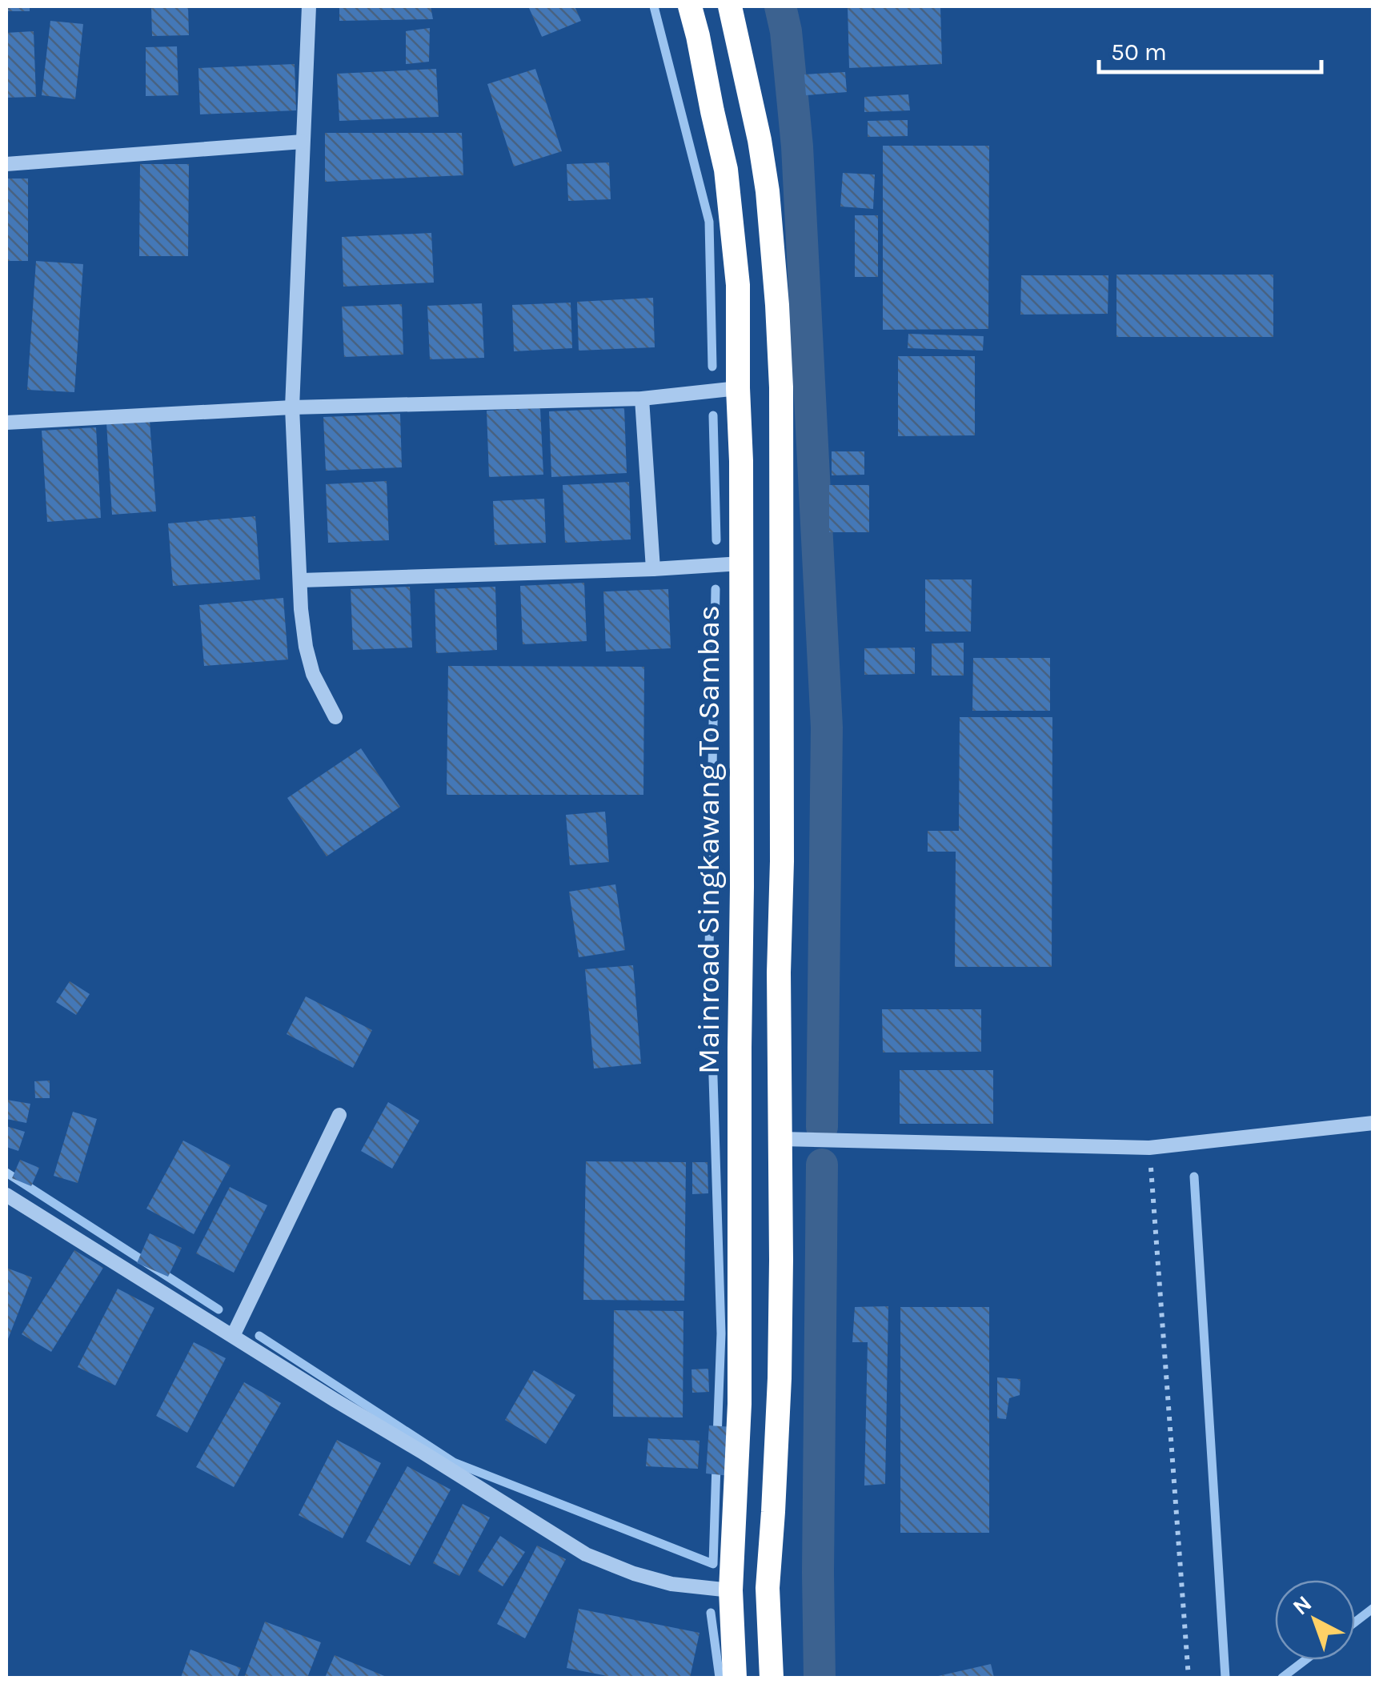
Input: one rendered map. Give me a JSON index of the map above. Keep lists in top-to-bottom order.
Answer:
{
  "streets": {
    "highway": ["Mainroad Singkawang To Sambas"]
  },
  "scale_bar": "50 m",
  "north": "top left"
}
